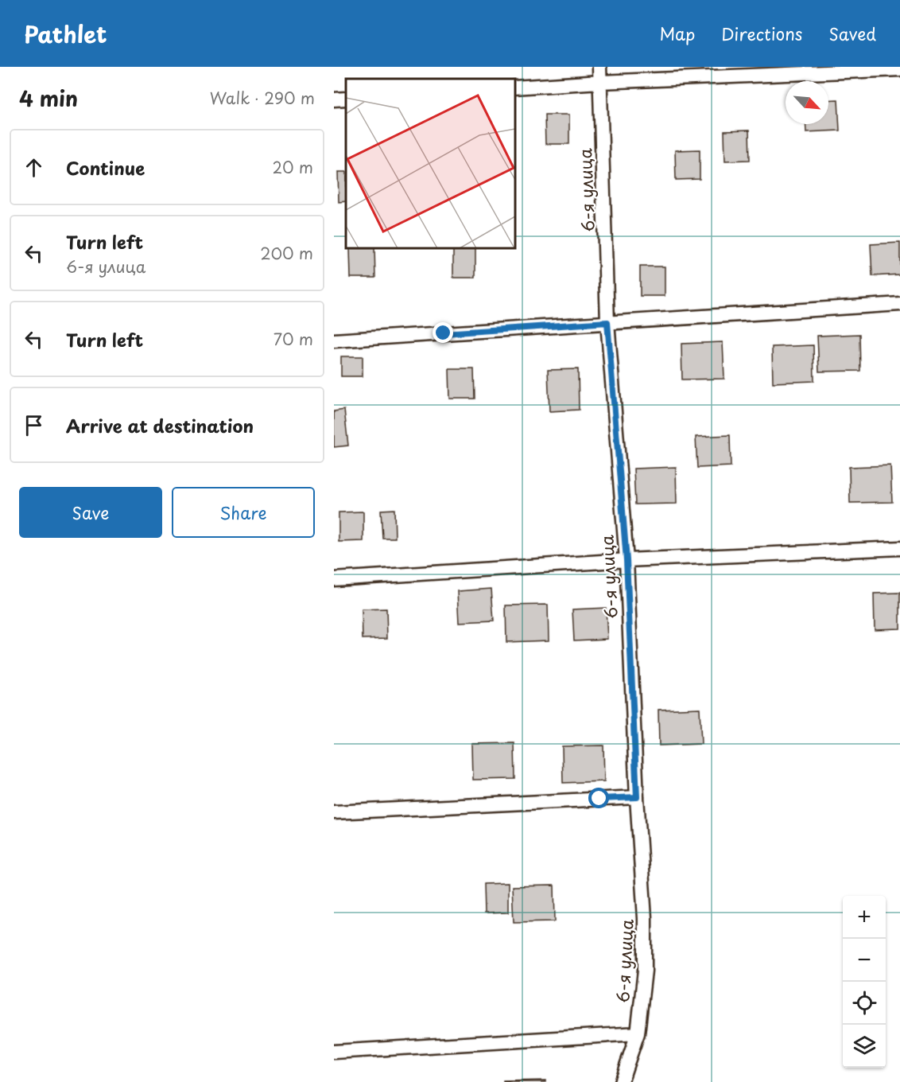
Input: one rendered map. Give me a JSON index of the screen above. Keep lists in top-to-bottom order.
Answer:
{
  "streets": {
    "street": ["6-я улица"]
  },
  "north": "bottom right",
  "page": {
    "header": "Pathlet",
    "nav": ["Map", "Directions", "Saved"],
    "heading": ["4 min", "Walk · 290 m"],
    "list": [
      ["Continue", "20 m"],
      ["Turn left", "6-я улица", "200 m"],
      ["Turn left", "70 m"],
      "Arrive at destination"
    ],
    "buttons": ["Save", "Share"],
    "map_buttons": ["+", "−"]
  }
}
